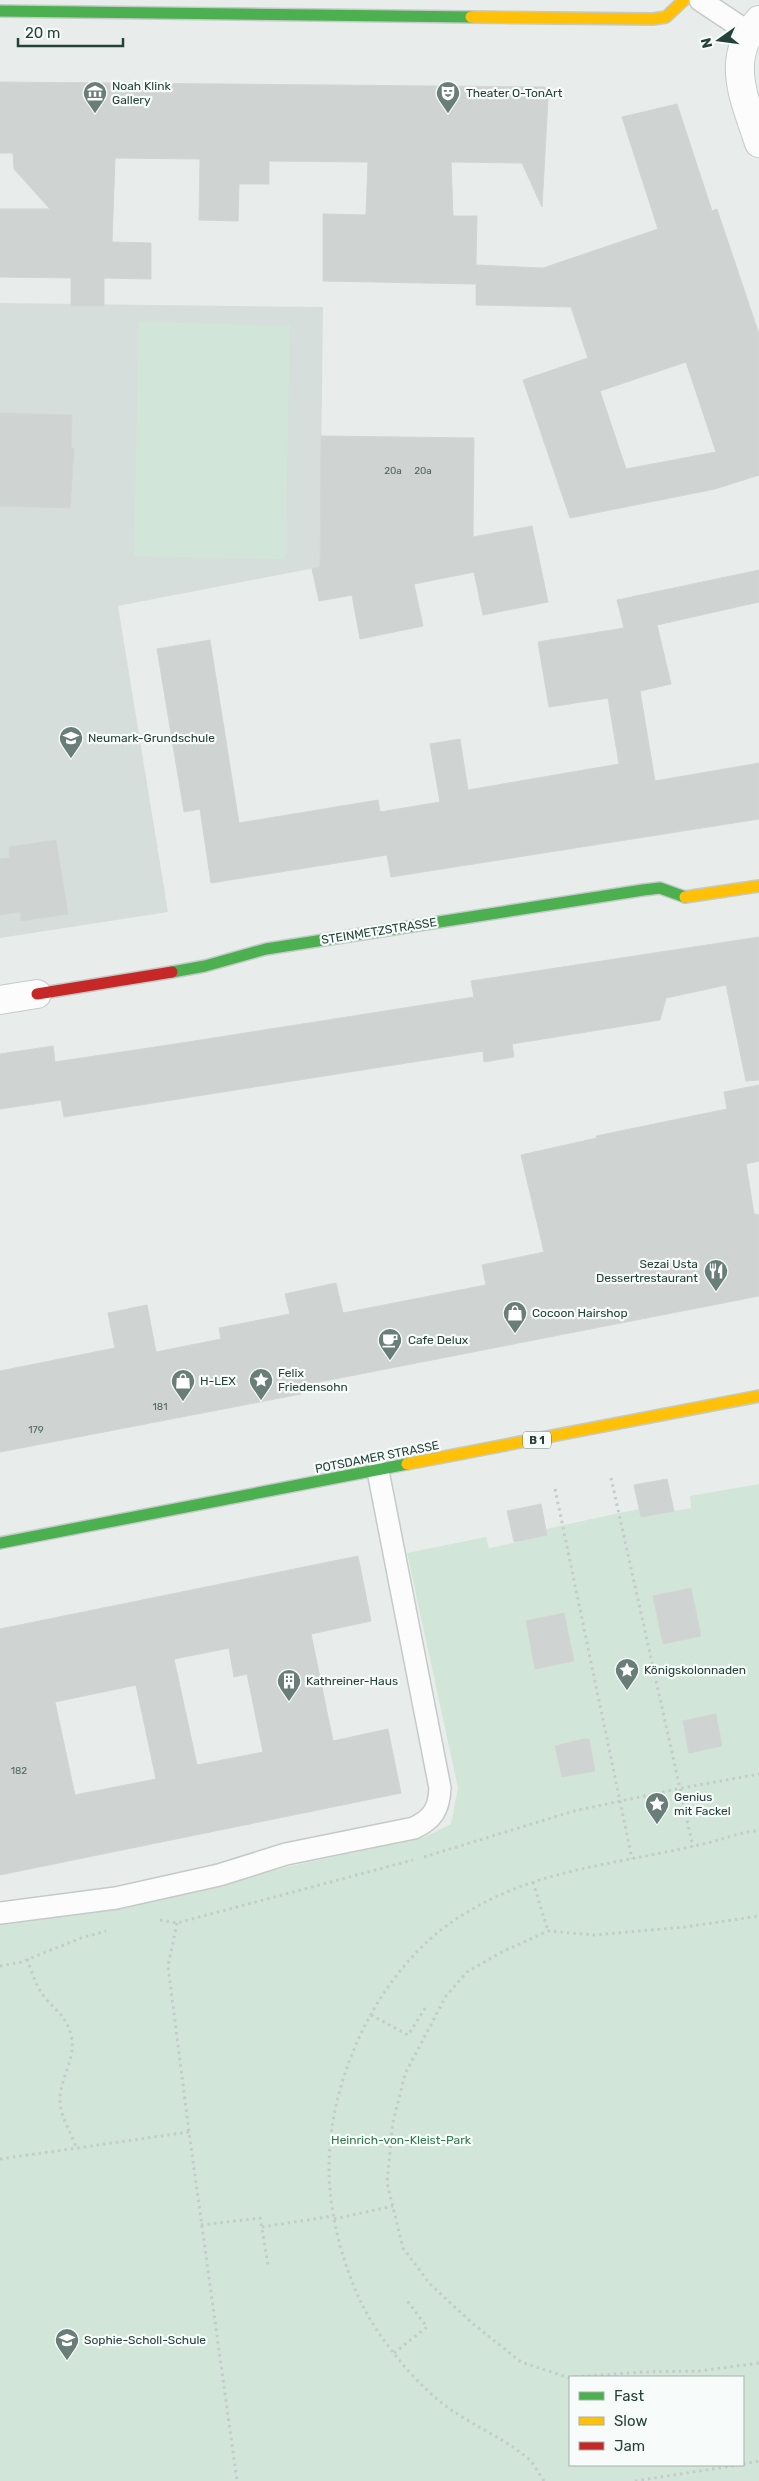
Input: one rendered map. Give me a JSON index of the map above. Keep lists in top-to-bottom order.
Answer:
{
  "streets": {
    "street": ["STEINMETZSTRASSE", "B 1", "POTSDAMER STRASSE"]
  },
  "parks": ["Heinrich-von-Kleist-Park"],
  "places": {
    "museum": ["Noah Klink Gallery"],
    "theatre": ["Theater O-TonArt"],
    "school or university": ["Neumark-Grundschule", "Sophie-Scholl-Schule"],
    "restaurant": ["Sezai Usta Dessertrestaurant"],
    "shop": ["Cocoon Hairshop", "H-LEX"],
    "cafe": ["Cafe Delux"],
    "place": ["Felix Friedensohn", "Königskolonnaden", "Genius mit Fackel"],
    "building": ["Kathreiner-Haus"]
  },
  "house_numbers": [
    "20a",
    "20a",
    "181",
    "179",
    "182"
  ],
  "legend": ["Fast", "Slow", "Jam"],
  "scale_bar": "20 m",
  "north": "left"
}
